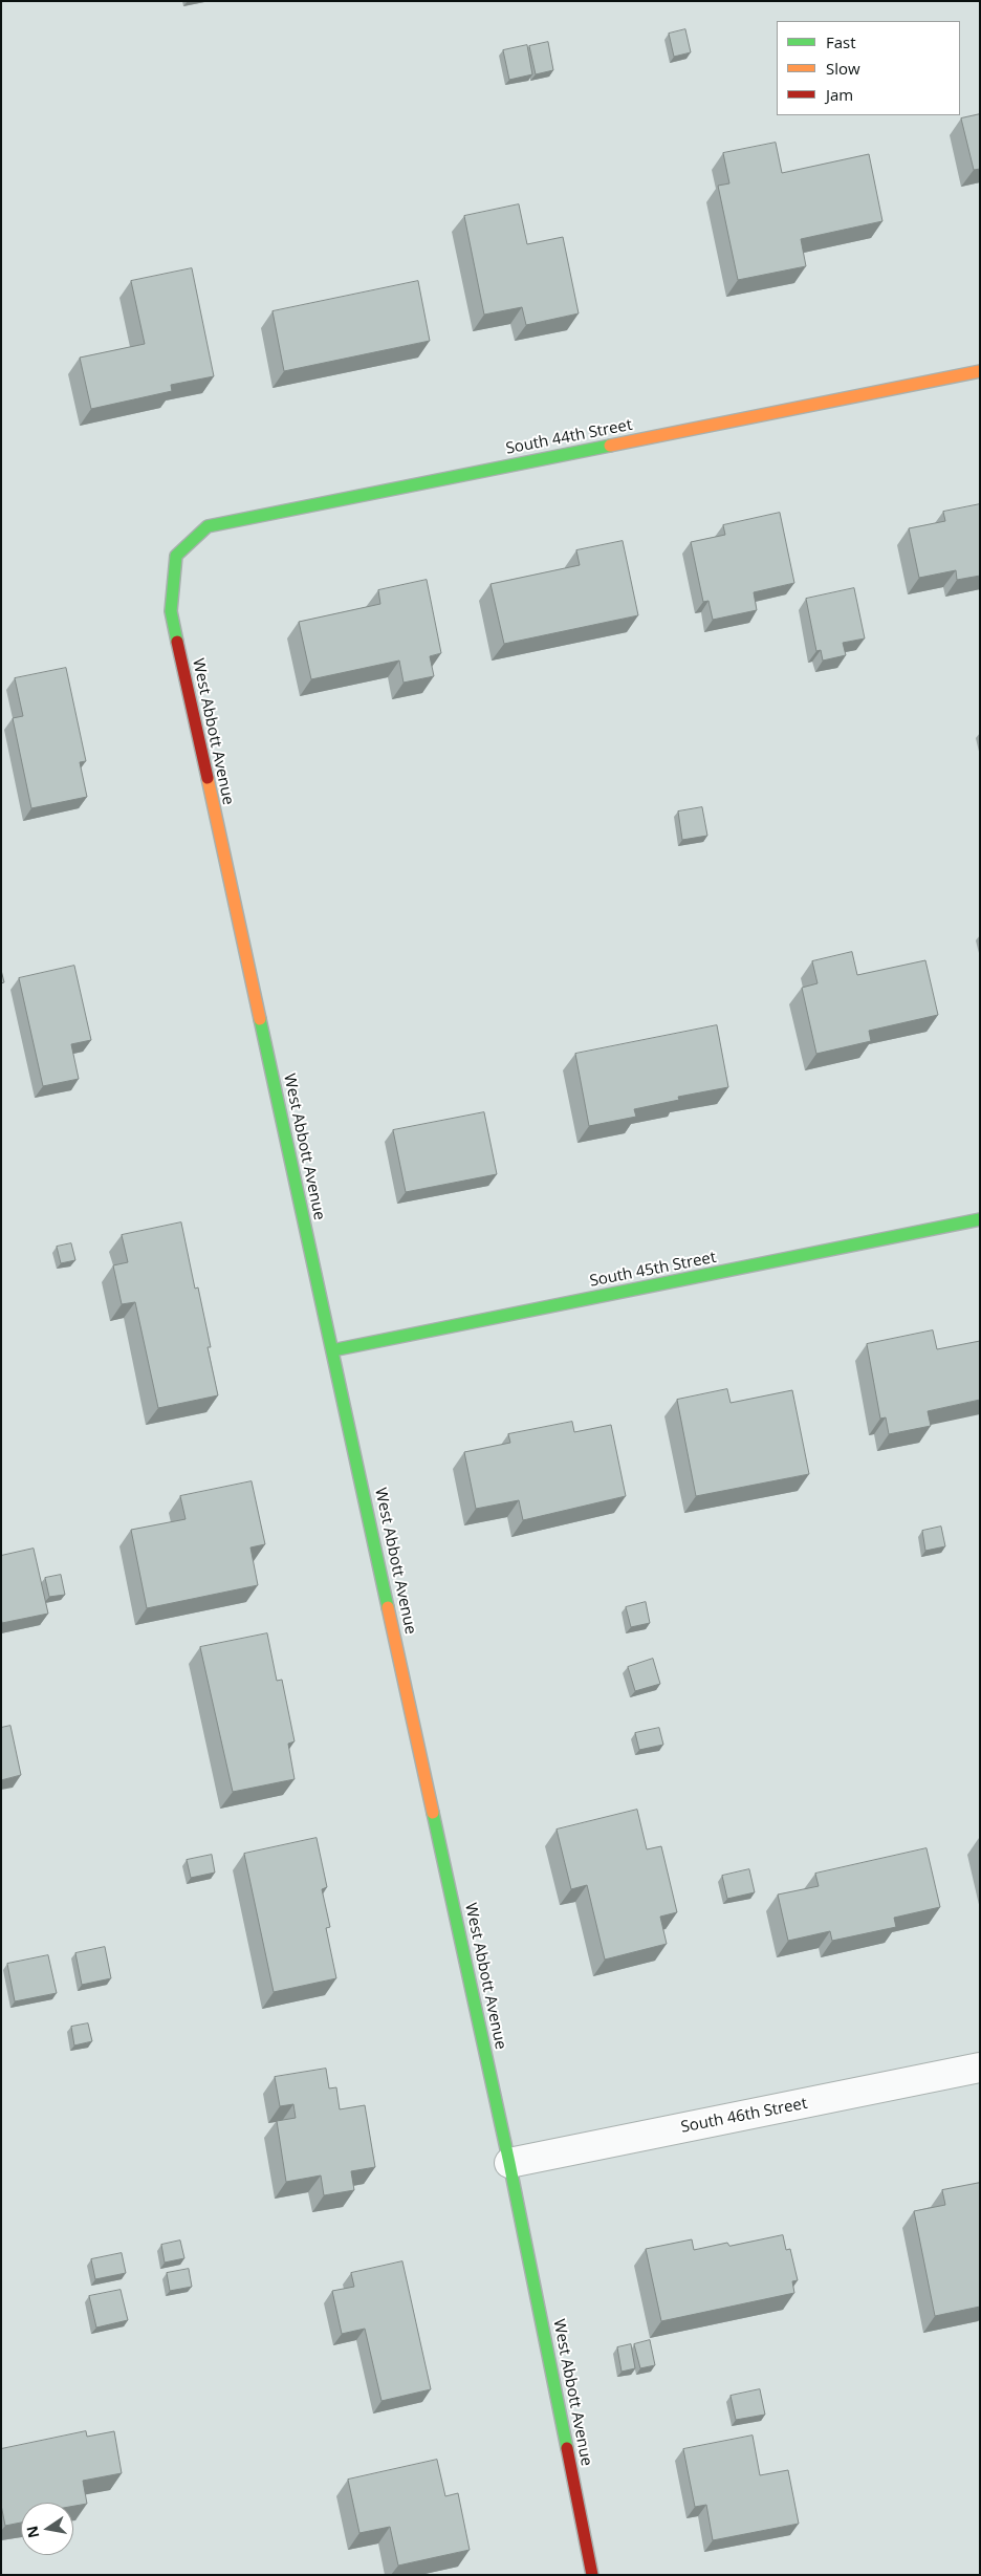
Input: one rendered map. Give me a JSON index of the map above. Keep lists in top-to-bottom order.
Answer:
{
  "streets": {
    "street": [
      "South 44th Street",
      "West Abbott Avenue",
      "South 45th Street",
      "South 46th Street"
    ]
  },
  "crossings": [
    ["South 44th Street", "West Abbott Avenue"],
    ["West Abbott Avenue", "South 45th Street"],
    ["West Abbott Avenue", "South 46th Street"]
  ],
  "legend": ["Fast", "Slow", "Jam"],
  "north": "left"
}
